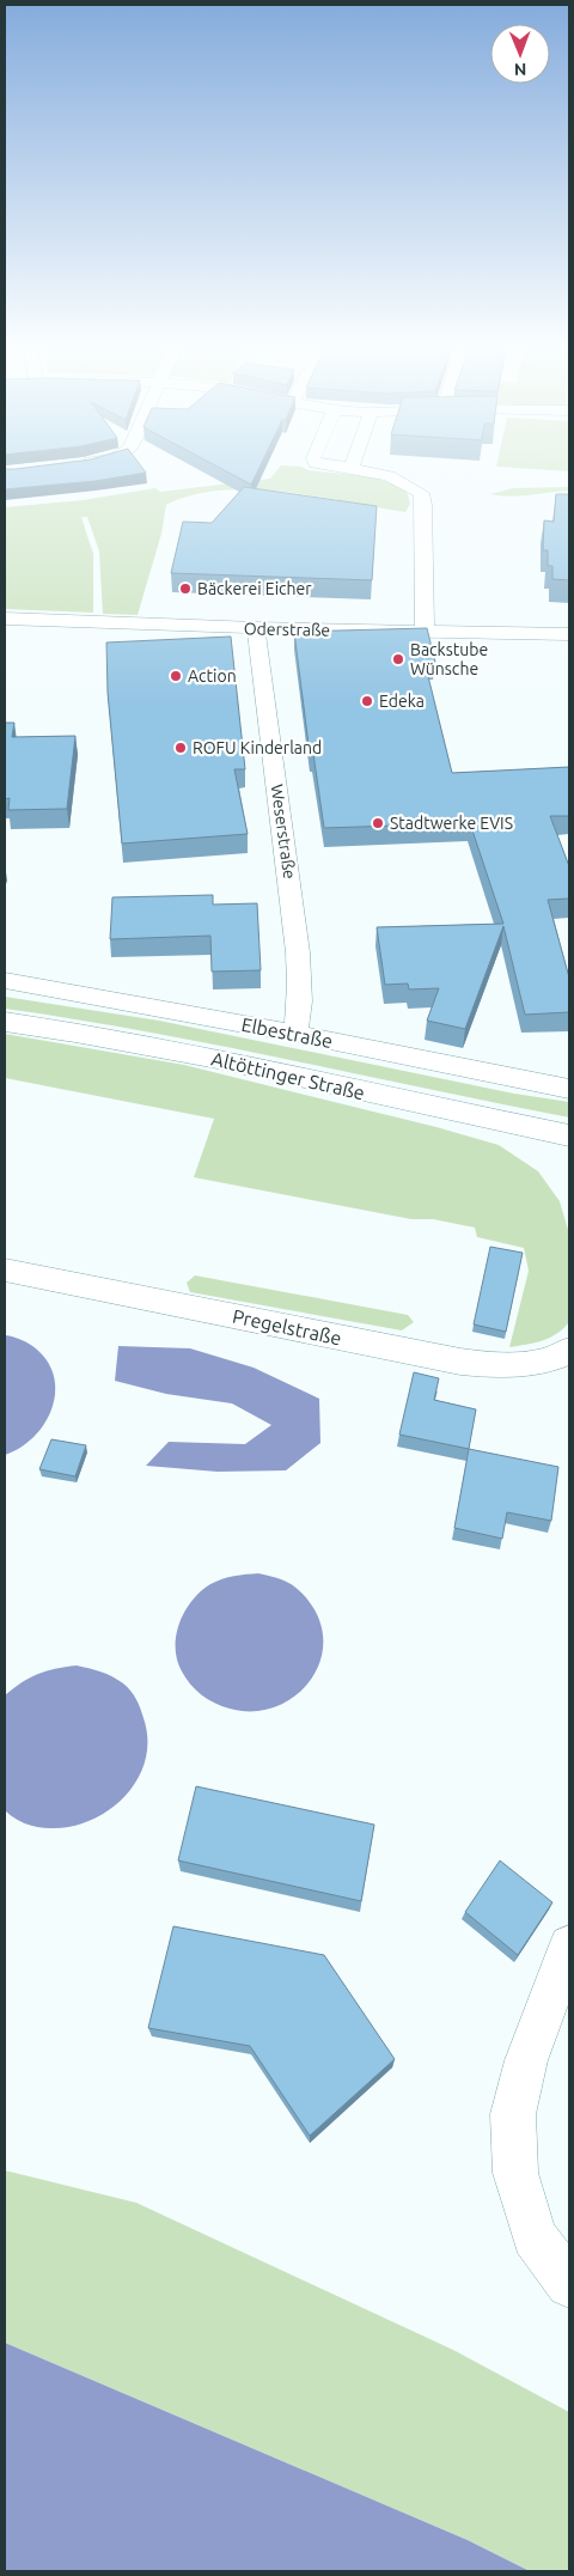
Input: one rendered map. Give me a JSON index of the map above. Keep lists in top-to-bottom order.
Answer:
{
  "streets": {
    "main road": ["Altöttinger Straße"],
    "street": [
      "Oderstraße",
      "Weserstraße",
      "Elbestraße",
      "Pregelstraße"
    ]
  },
  "crossings": [
    ["Oderstraße", "Weserstraße"],
    ["Weserstraße", "Elbestraße"]
  ],
  "places": [
    "Bäckerei Eicher",
    "Backstube Wünsche",
    "Action",
    "Edeka",
    "ROFU Kinderland",
    "Stadtwerke EVIS"
  ],
  "north": "bottom"
}
